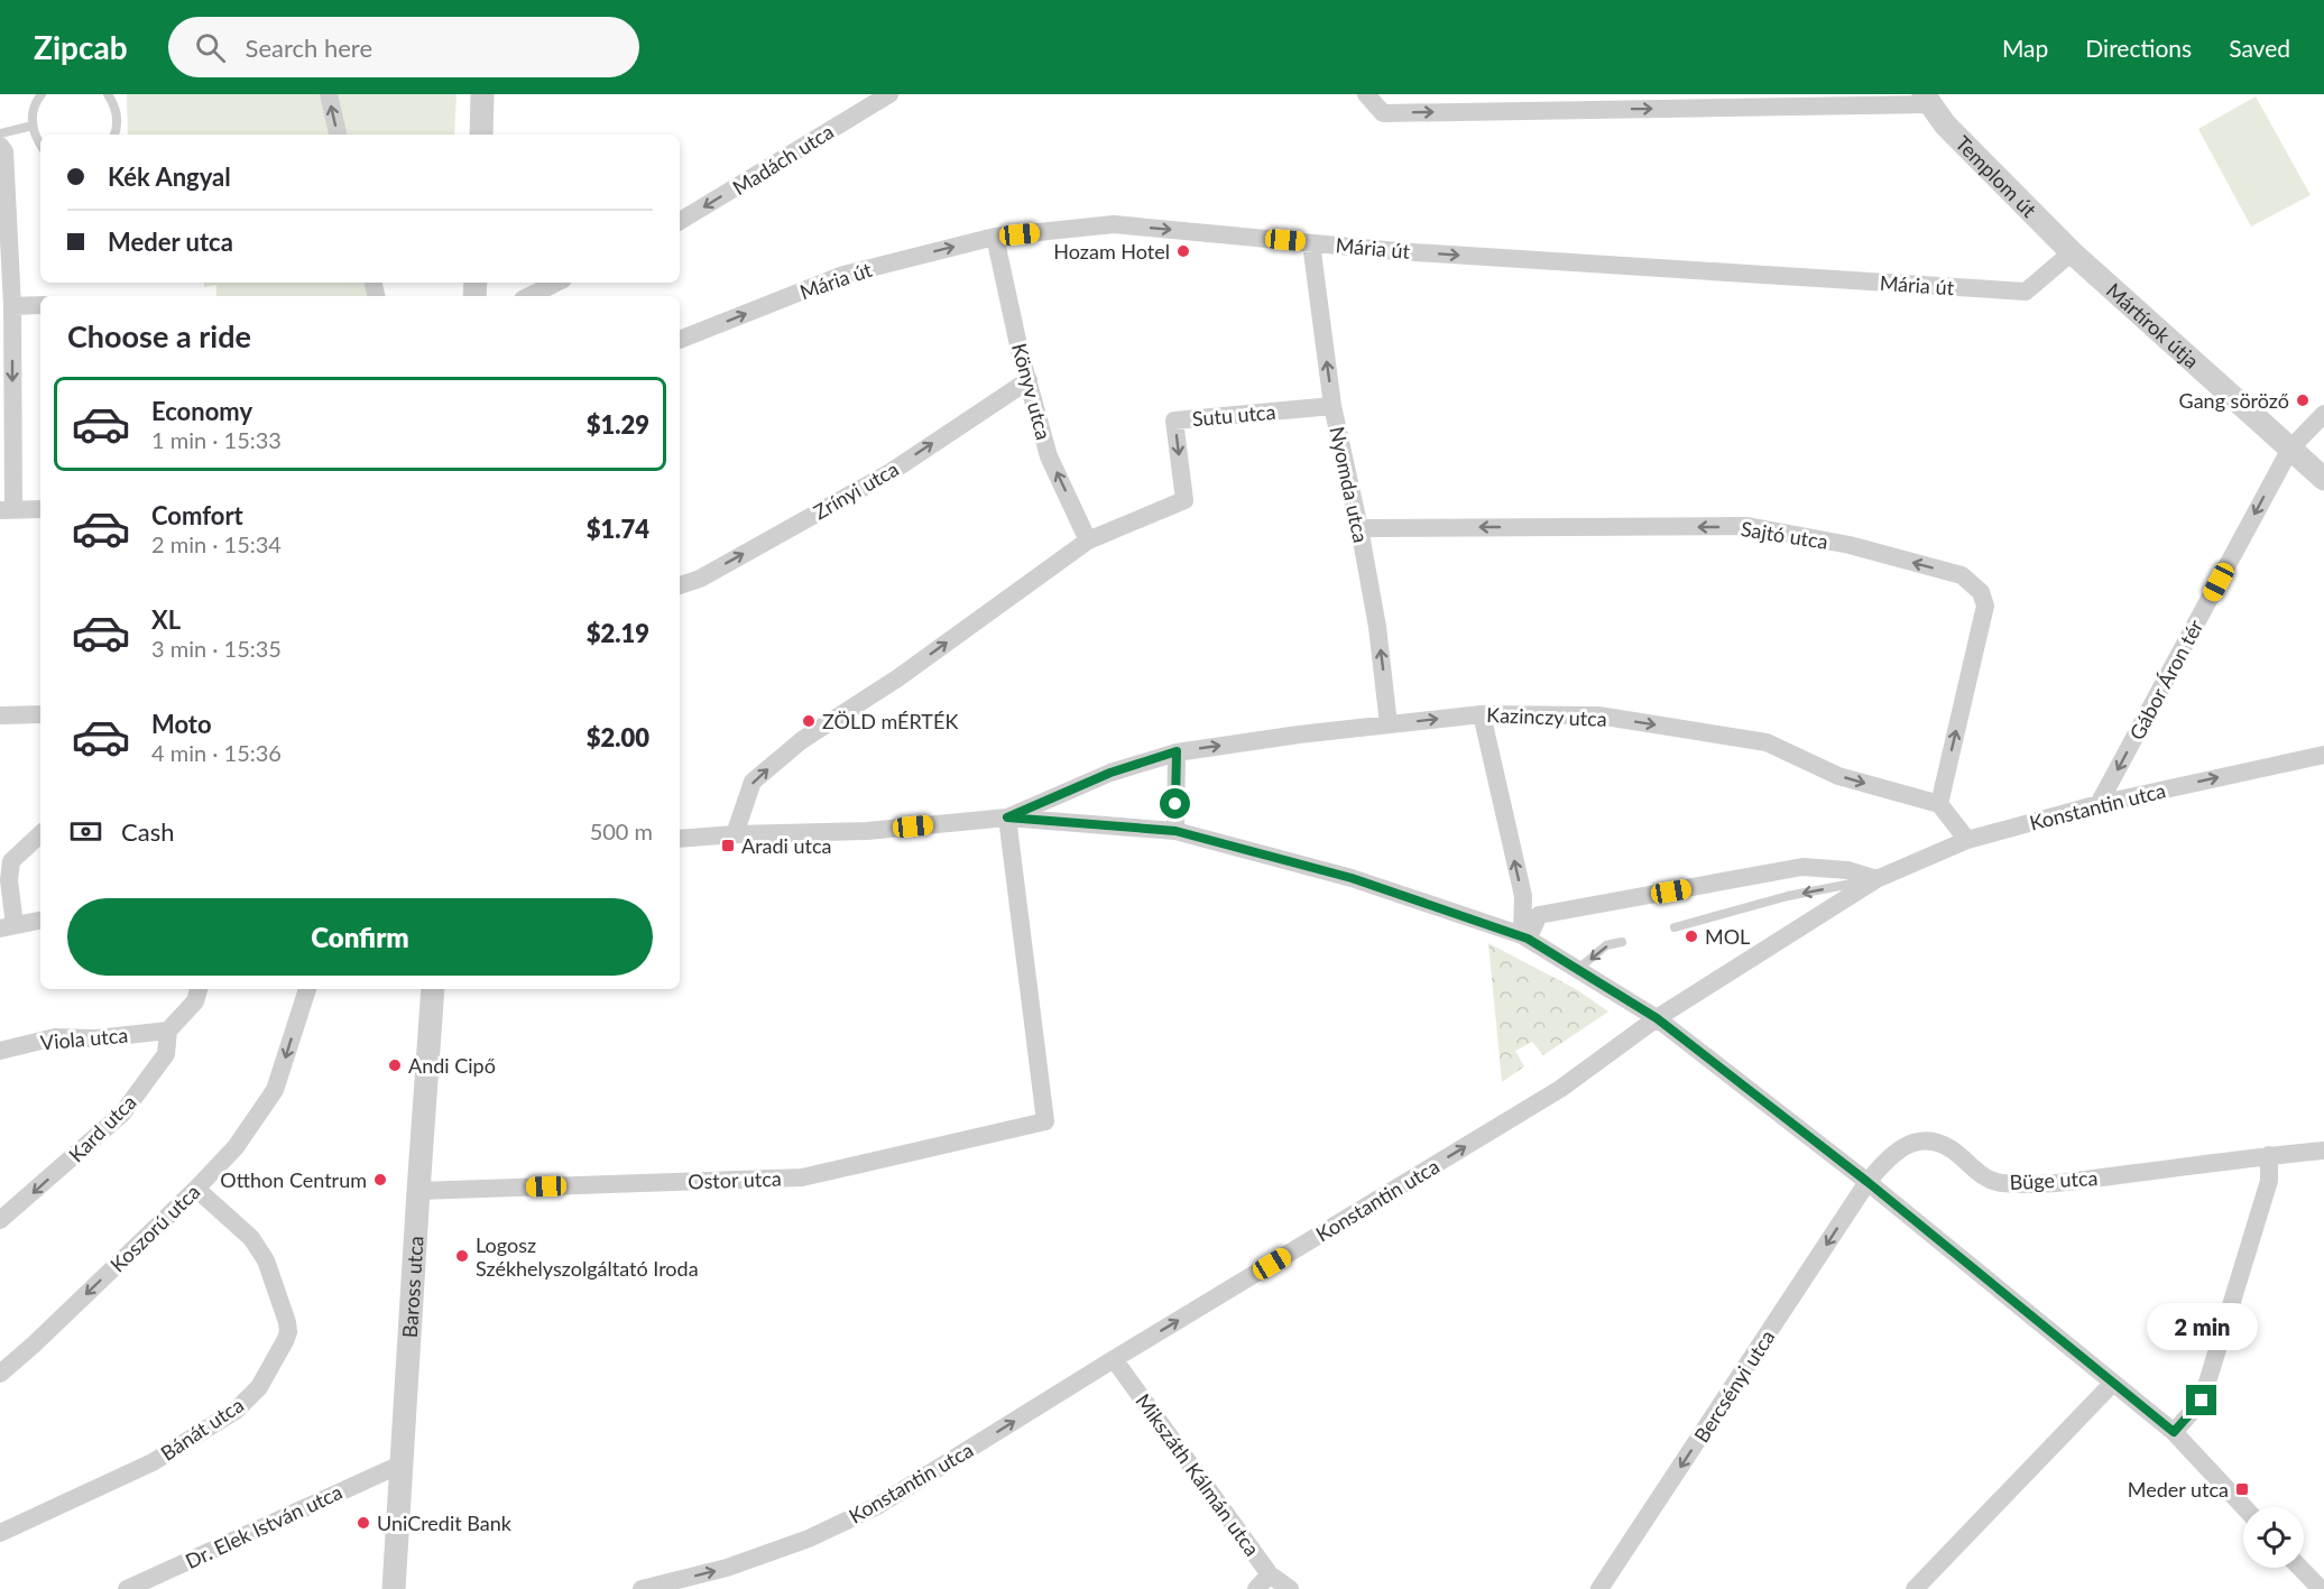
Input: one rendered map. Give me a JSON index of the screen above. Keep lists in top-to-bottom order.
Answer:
{
  "streets": {
    "street": [
      "Madách utca",
      "Templom út",
      "Mária út",
      "Mártírok útja",
      "Könyv utca",
      "Sutu utca",
      "Nyomda utca",
      "Zrínyi utca",
      "Sajtó utca",
      "Gábor Áron tér",
      "Kazinczy utca",
      "Konstantin utca",
      "Viola utca",
      "Kard utca",
      "Ostor utca",
      "Büge utca",
      "Koszorú utca",
      "Baross utca",
      "Bercsényi utca",
      "Bánát utca",
      "Mikszáth Kálmán utca",
      "Dr. Elek István utca"
    ]
  },
  "crossings": [
    ["Templom út", "Mária út"],
    ["Templom út", "Mártírok útja"],
    ["Mária út", "Mártírok útja"],
    ["Mária út", "Könyv utca"],
    ["Mária út", "Nyomda utca"],
    ["Mártírok útja", "Gábor Áron tér"],
    ["Könyv utca", "Sutu utca"],
    ["Könyv utca", "Zrínyi utca"],
    ["Sutu utca", "Nyomda utca"],
    ["Nyomda utca", "Sajtó utca"],
    ["Nyomda utca", "Kazinczy utca"],
    ["Sajtó utca", "Kazinczy utca"],
    ["Gábor Áron tér", "Konstantin utca"],
    ["Kazinczy utca", "Ostor utca"],
    ["Konstantin utca", "Mikszáth Kálmán utca"],
    ["Viola utca", "Kard utca"],
    ["Ostor utca", "Baross utca"],
    ["Büge utca", "Bercsényi utca"],
    ["Koszorú utca", "Bánát utca"],
    ["Baross utca", "Dr. Elek István utca"]
  ],
  "one_way": [
    "Madách utca",
    "Mária út",
    "Könyv utca",
    "Sutu utca",
    "Nyomda utca",
    "Zrínyi utca",
    "Gábor Áron tér",
    "Konstantin utca",
    "Kard utca",
    "Koszorú utca",
    "Bercsényi utca"
  ],
  "places": {
    "other": [
      "Hozam Hotel",
      "Gang söröző",
      "ZÖLD mÉRTÉK",
      "MOL",
      "Andi Cipő",
      "Otthon Centrum",
      "Logosz Székhelyszolgáltató Iroda",
      "UniCredit Bank"
    ],
    "transit": ["Aradi utca", "Meder utca"]
  },
  "page": {
    "header": "Zipcab",
    "search": "Search here",
    "nav": ["Map", "Directions", "Saved"],
    "banner": ["Kék Angyal", "Meder utca"],
    "heading": "Choose a ride",
    "list": [
      {
        "name": "Economy",
        "note": "1 min · 15:33",
        "value": "$1.29"
      },
      {
        "name": "Comfort",
        "note": "2 min · 15:34",
        "value": "$1.74"
      },
      {
        "name": "XL",
        "note": "3 min · 15:35",
        "value": "$2.19"
      },
      {
        "name": "Moto",
        "note": "4 min · 15:36",
        "value": "$2.00"
      }
    ],
    "pay": ["Cash", "500 m"],
    "buttons": "Confirm",
    "bubble": "2 min"
  }
}
